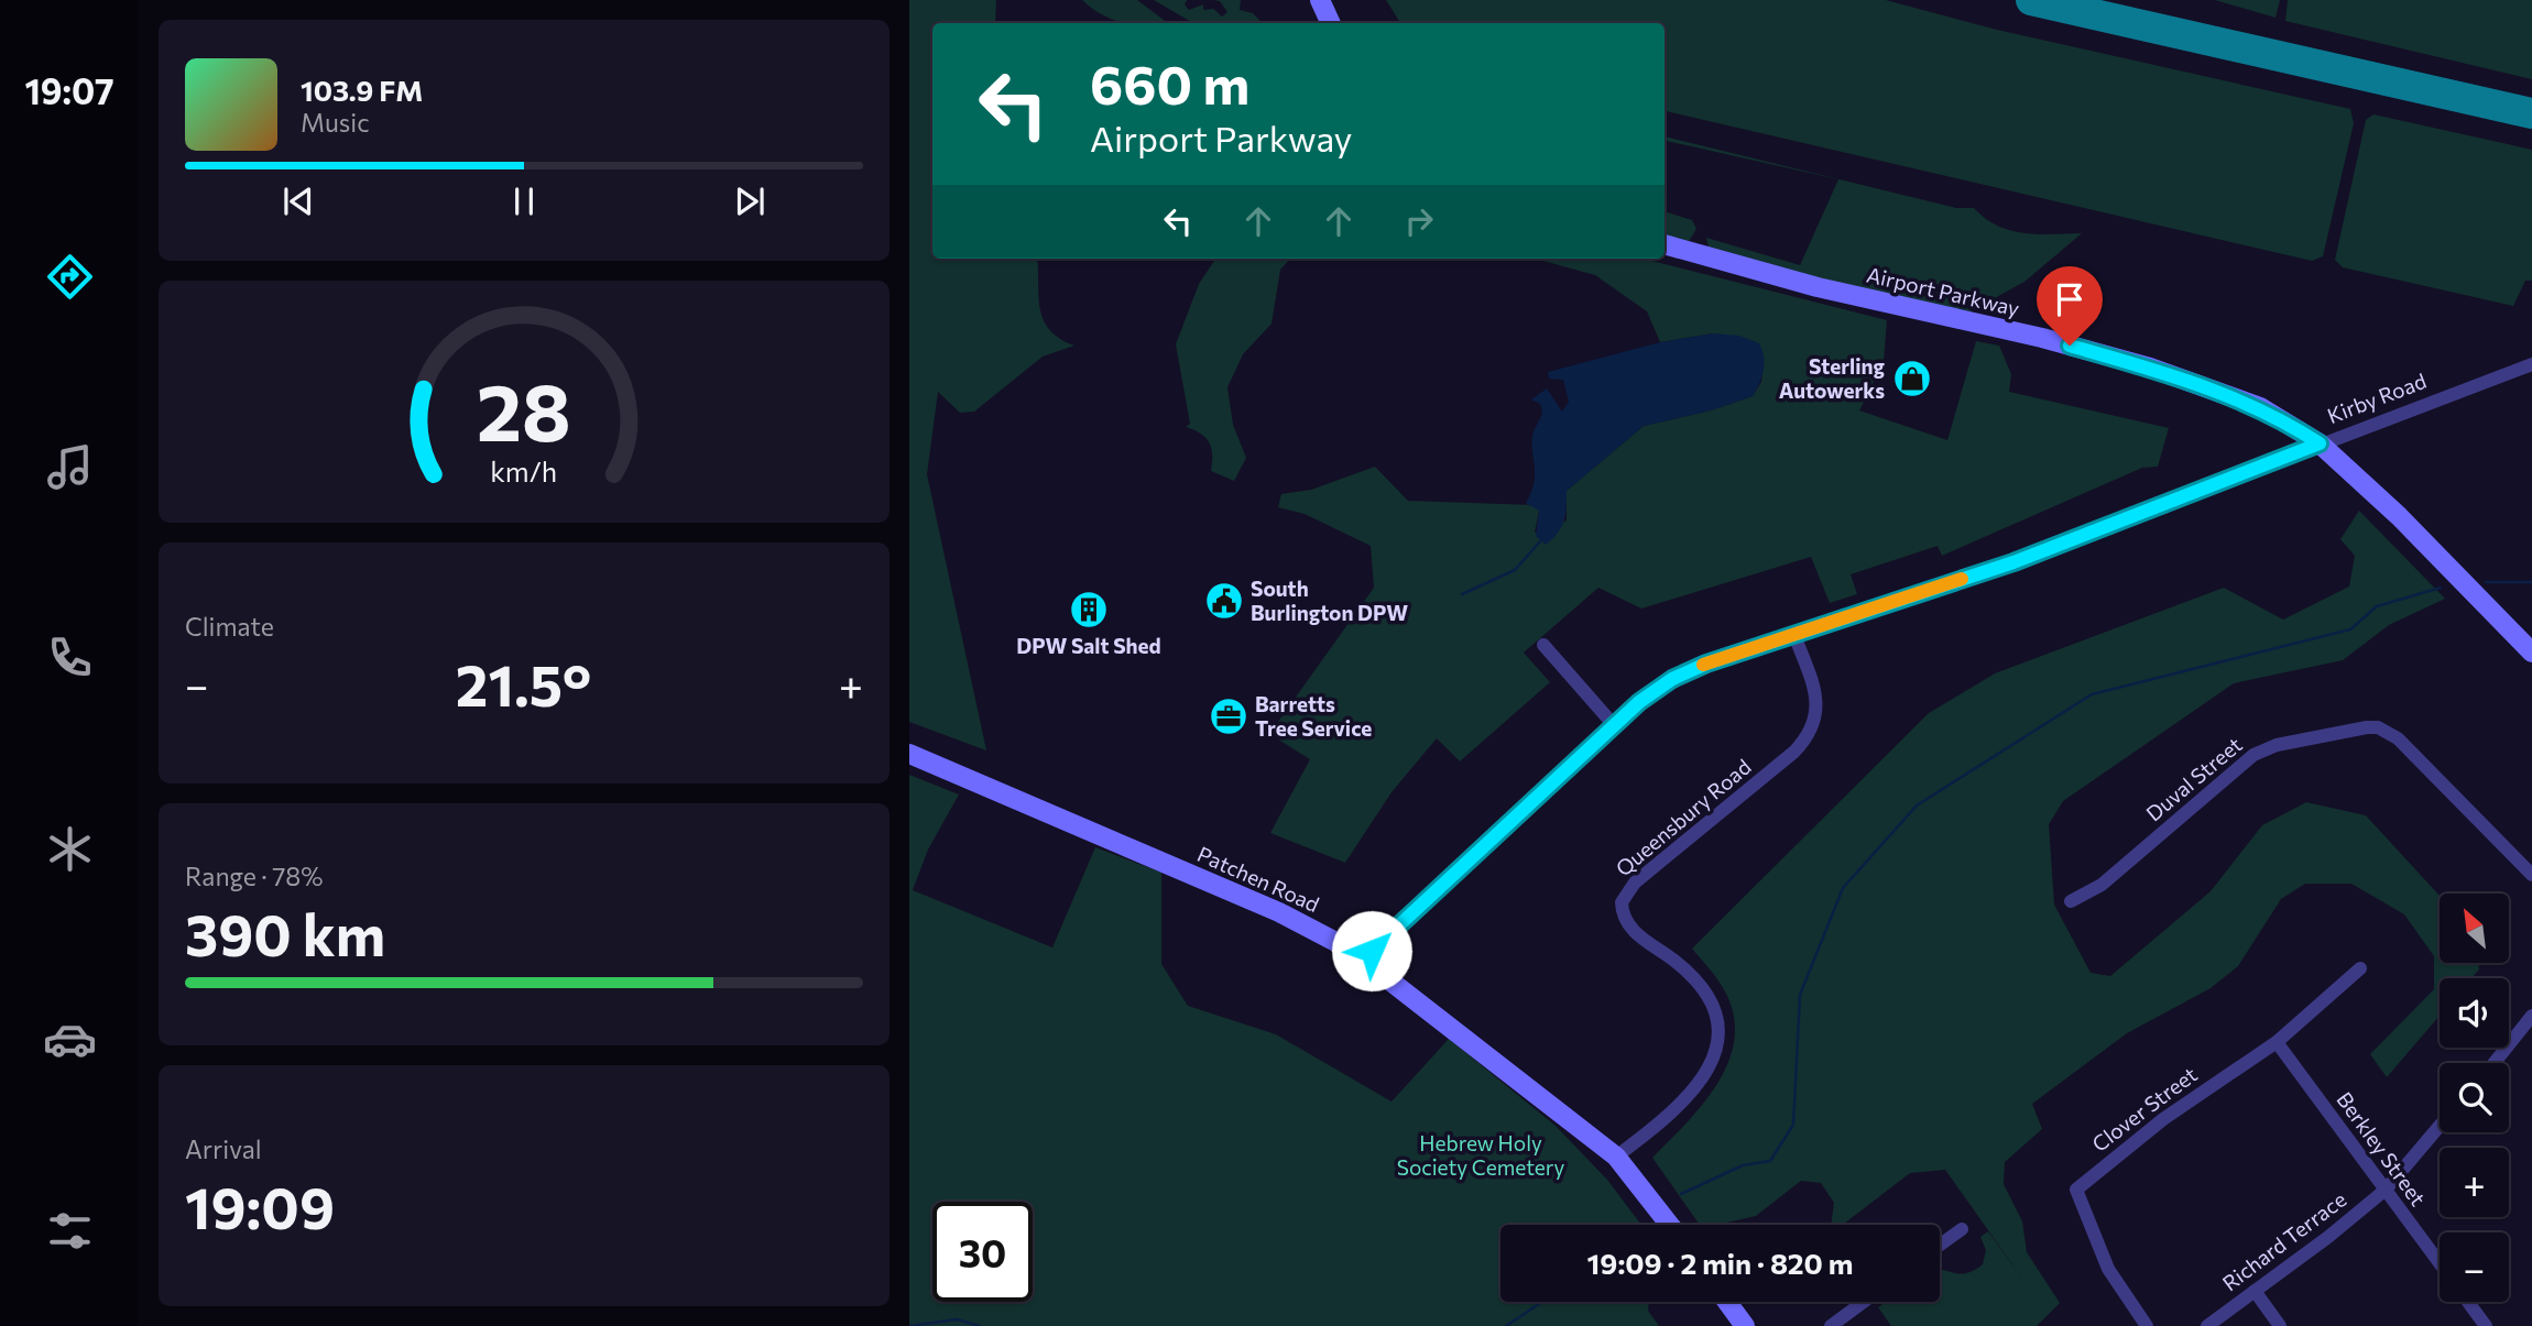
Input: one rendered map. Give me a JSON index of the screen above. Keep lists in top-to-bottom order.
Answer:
{
  "streets": {
    "main road": ["Airport Parkway", "Patchen Road"],
    "street": [
      "Kirby Road",
      "Duval Street",
      "Queensbury Road",
      "Clover Street",
      "Berkley Street",
      "Richard Terrace"
    ]
  },
  "crossings": [
    ["Airport Parkway", "Kirby Road"],
    ["Kirby Road", "Queensbury Road"],
    ["Kirby Road", "Patchen Road"],
    ["Queensbury Road", "Patchen Road"],
    ["Clover Street", "Berkley Street"],
    ["Berkley Street", "Richard Terrace"]
  ],
  "parks": ["Hebrew Holy Society Cemetery"],
  "places": {
    "shop": ["Sterling Autowerks"],
    "public building": ["South Burlington DPW"],
    "building": ["DPW Salt Shed"],
    "office": ["Barretts Tree Service"]
  },
  "north": "top left",
  "page": {
    "tabs": "19:07",
    "turn": ["660 m", "Airport Parkway"],
    "song": ["103.9 FM", "Music"],
    "tile": [
      "Climate",
      ["Range · 78%", "390 km"],
      ["Arrival", "19:09"]
    ],
    "heat": ["−", "21.5°", "+"],
    "map_buttons": ["+", "−"],
    "limit": "30",
    "trip": "19:09 · 2 min · 820 m",
    "gauge": ["28", "km/h"]
  }
}
